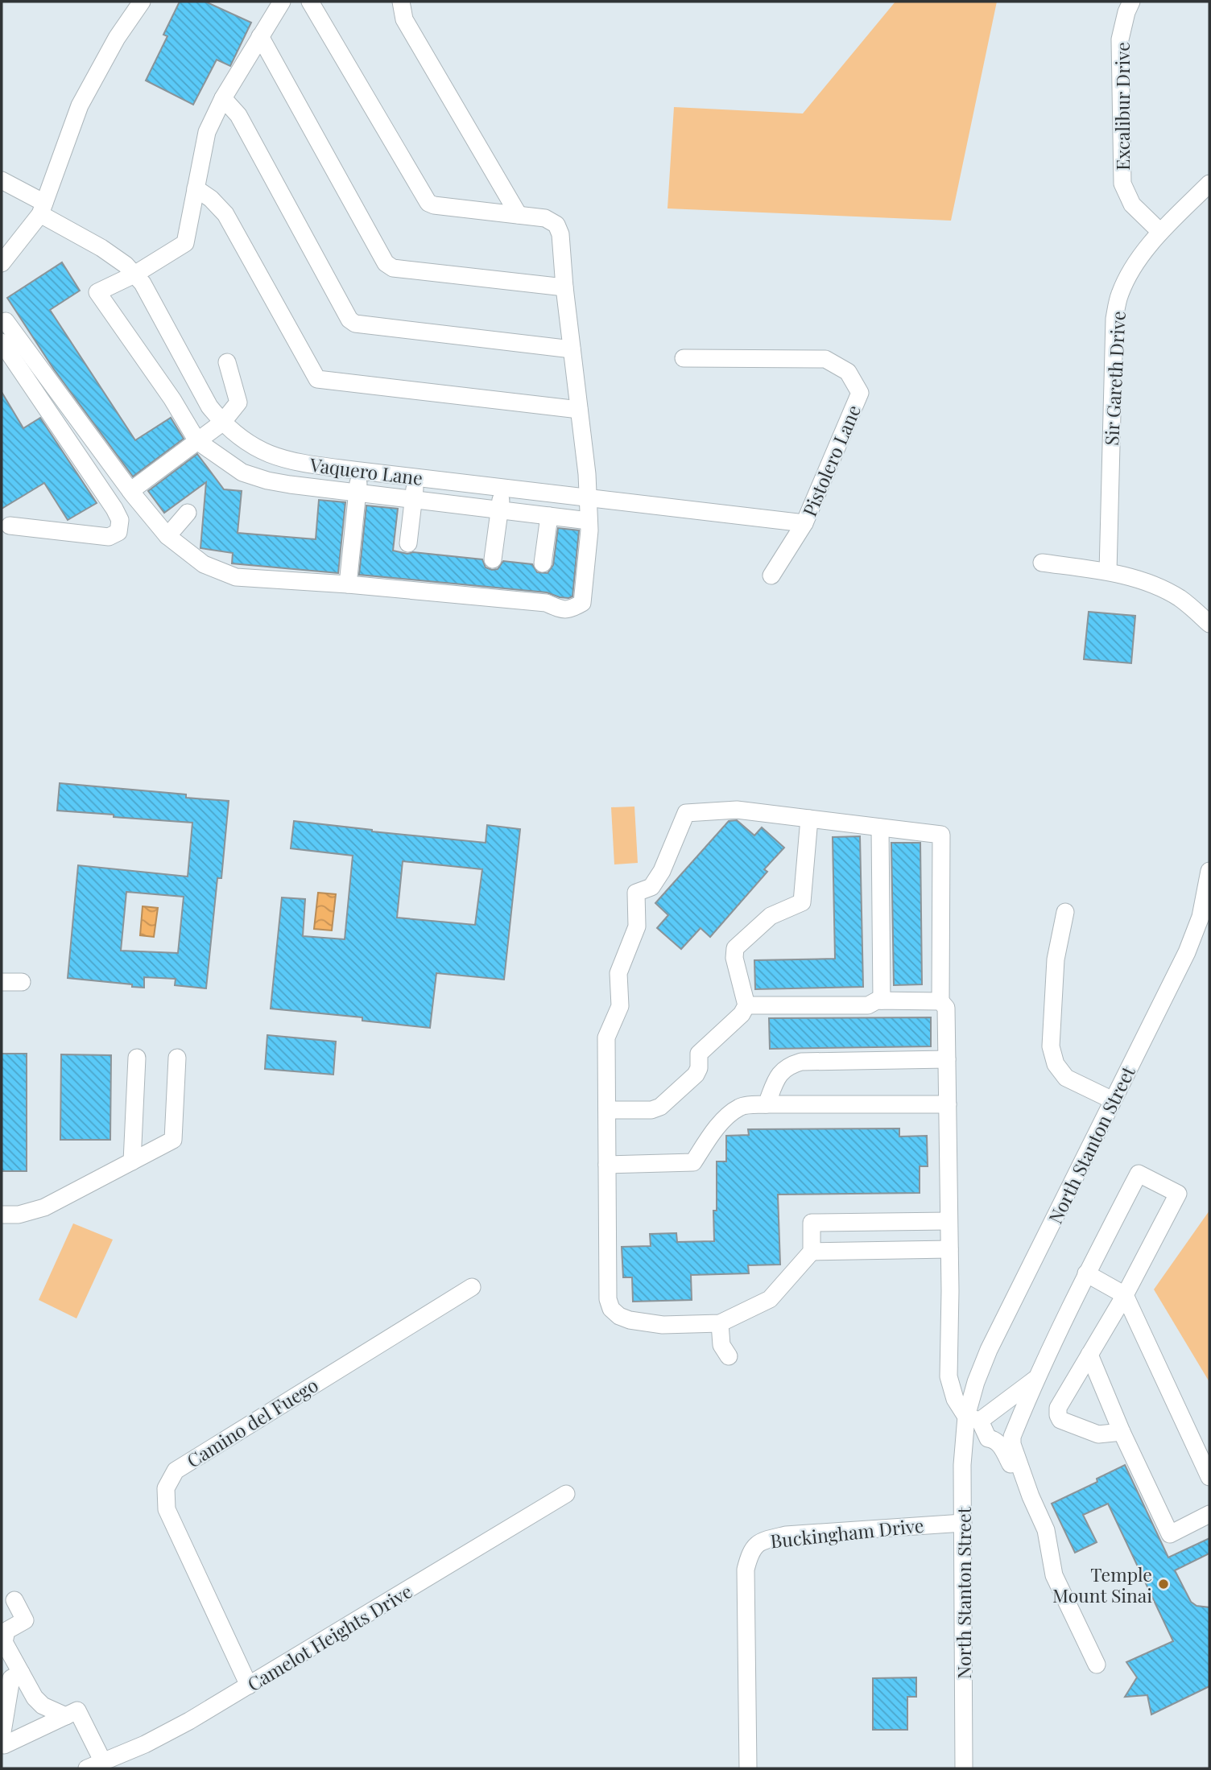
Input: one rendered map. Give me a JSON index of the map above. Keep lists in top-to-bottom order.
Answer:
{
  "streets": {
    "street": [
      "Excalibur Drive",
      "Sir Gareth Drive",
      "Pistolero Lane",
      "Vaquero Lane",
      "North Stanton Street",
      "Camino del Fuego",
      "Buckingham Drive",
      "Camelot Heights Drive"
    ]
  },
  "crossings": [
    ["Excalibur Drive", "Sir Gareth Drive"],
    ["Pistolero Lane", "Vaquero Lane"],
    ["North Stanton Street", "Buckingham Drive"],
    ["Camino del Fuego", "Camelot Heights Drive"]
  ],
  "places": ["Temple Mount Sinai"]
}
